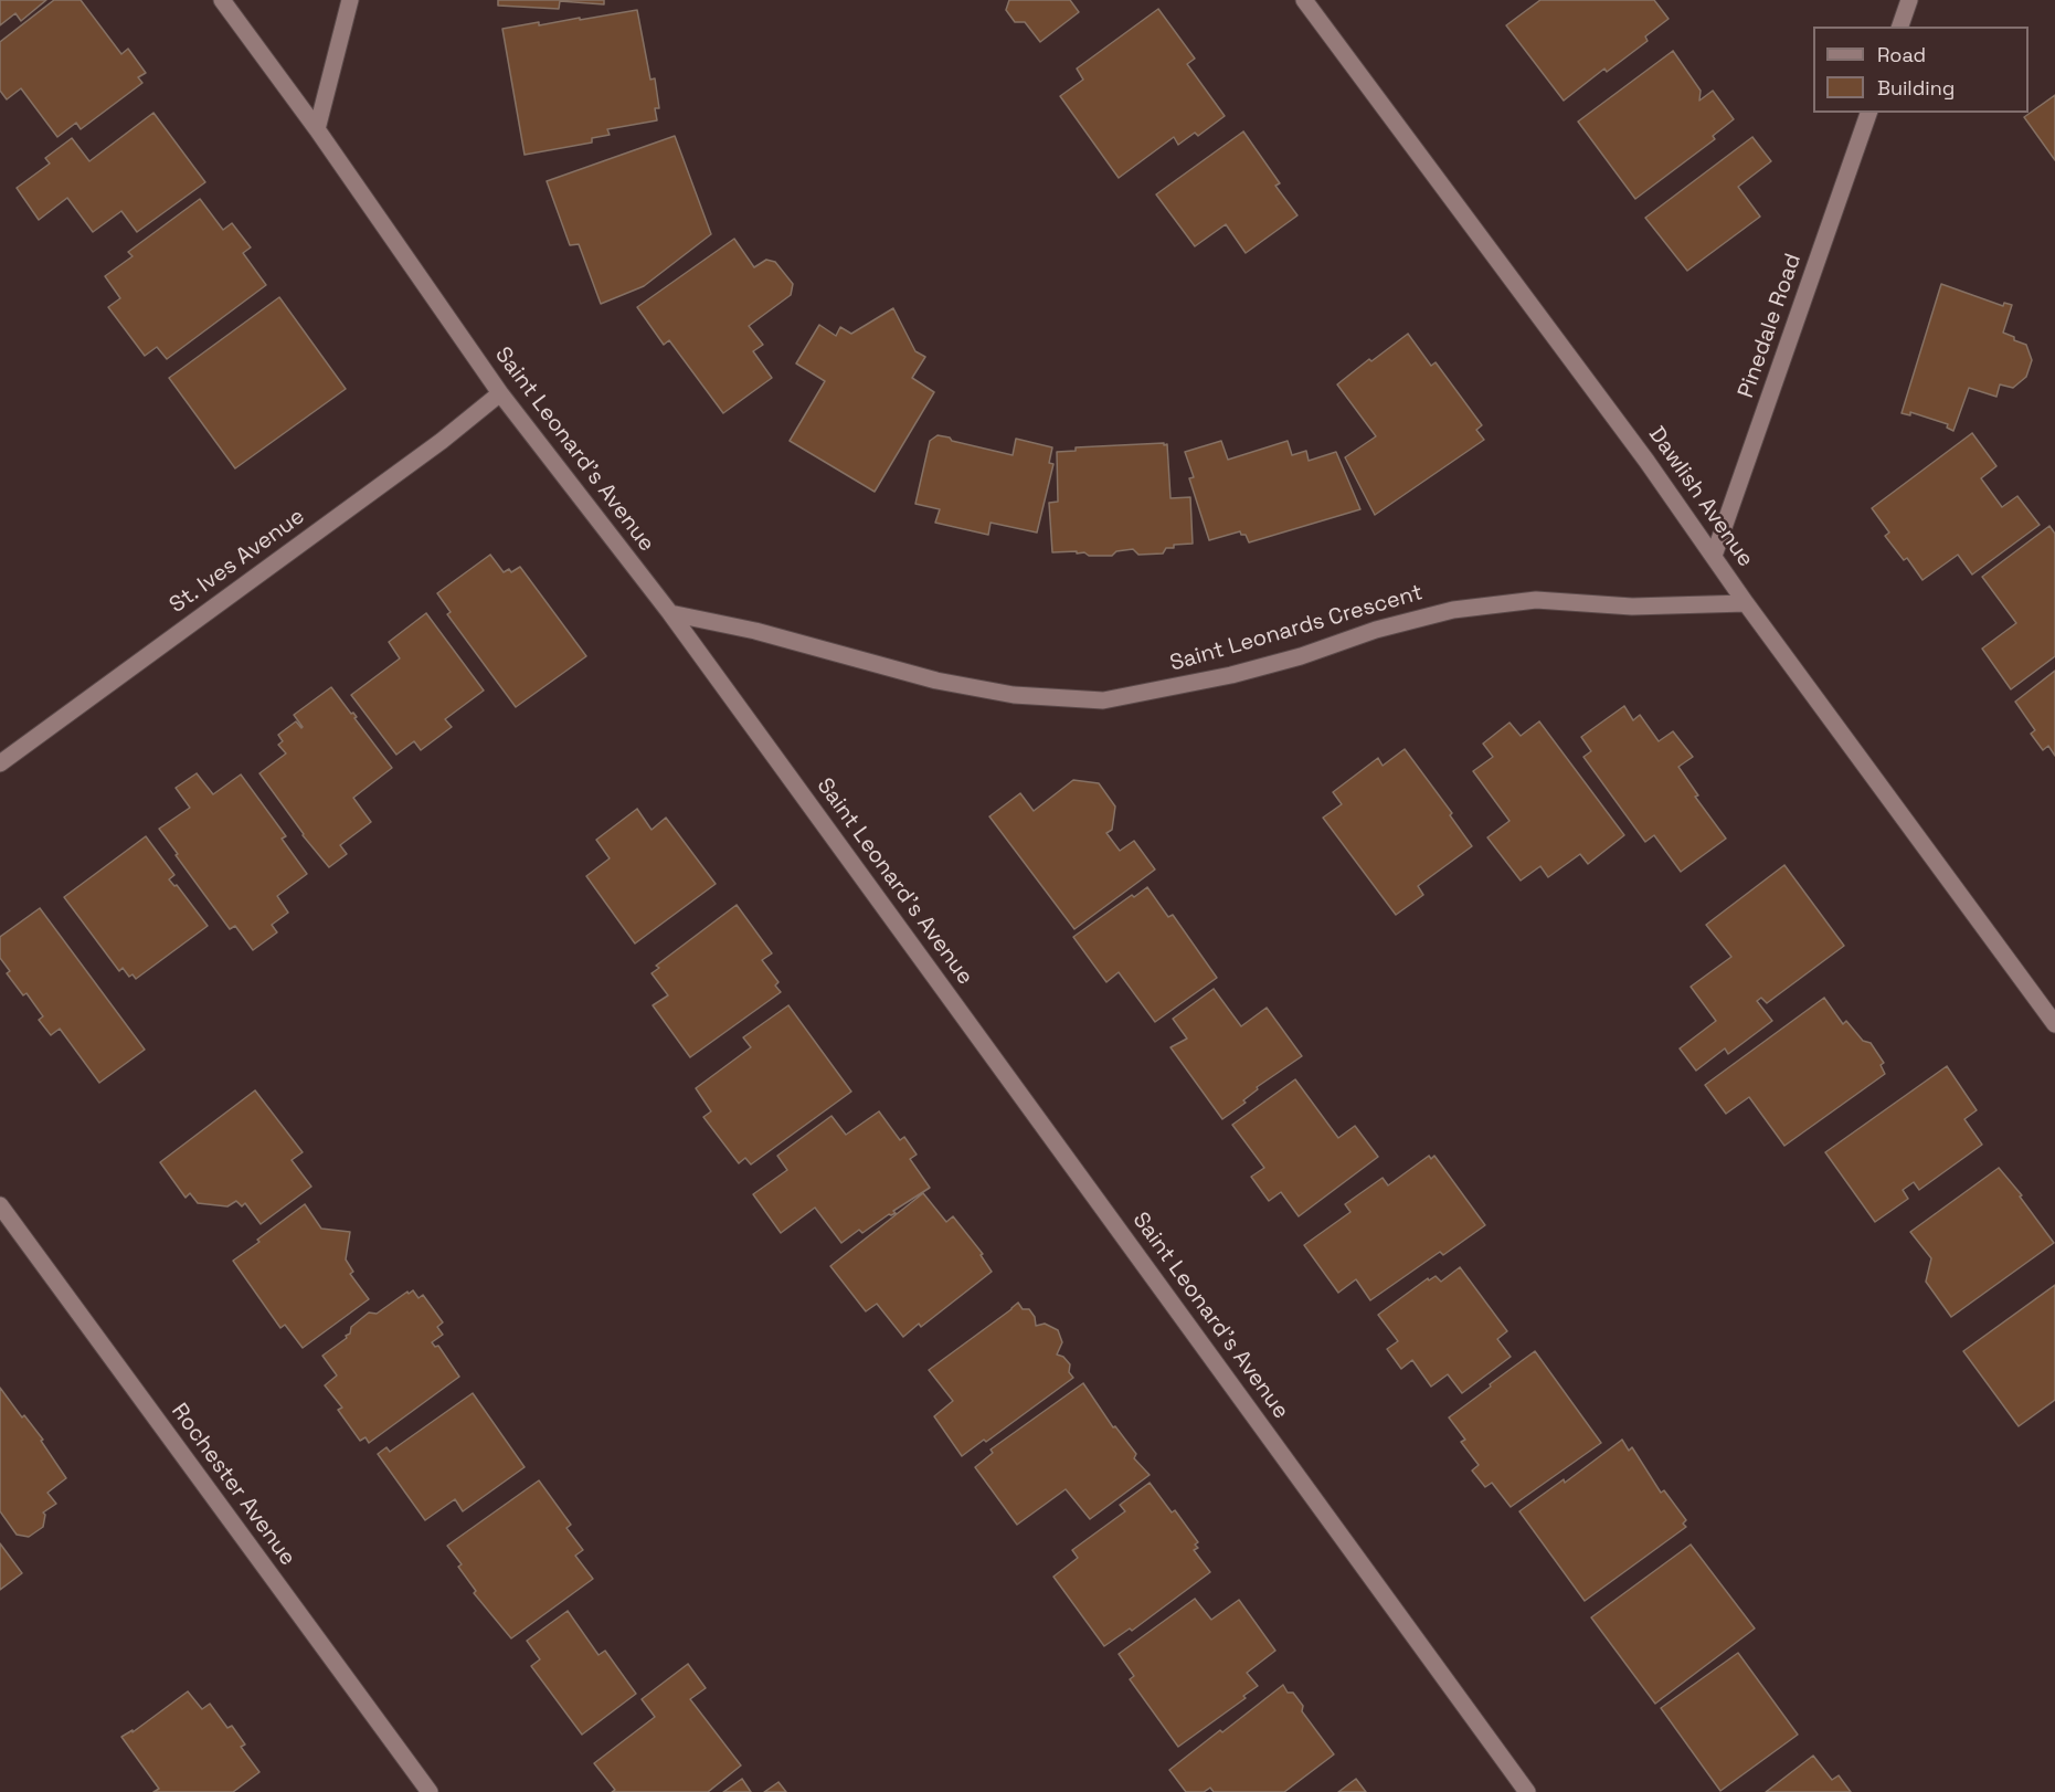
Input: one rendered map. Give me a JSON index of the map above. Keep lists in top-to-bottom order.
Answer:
{
  "streets": {
    "street": [
      "Pinedale Road",
      "Saint Leonard's Avenue",
      "Dawlish Avenue",
      "St. Ives Avenue",
      "Saint Leonards Crescent",
      "Rochester Avenue"
    ]
  },
  "crossings": [
    ["Pinedale Road", "Dawlish Avenue"],
    ["Saint Leonard's Avenue", "St. Ives Avenue"],
    ["Saint Leonard's Avenue", "Saint Leonards Crescent"],
    ["Dawlish Avenue", "Saint Leonards Crescent"]
  ],
  "legend": ["Road", "Building"]
}
